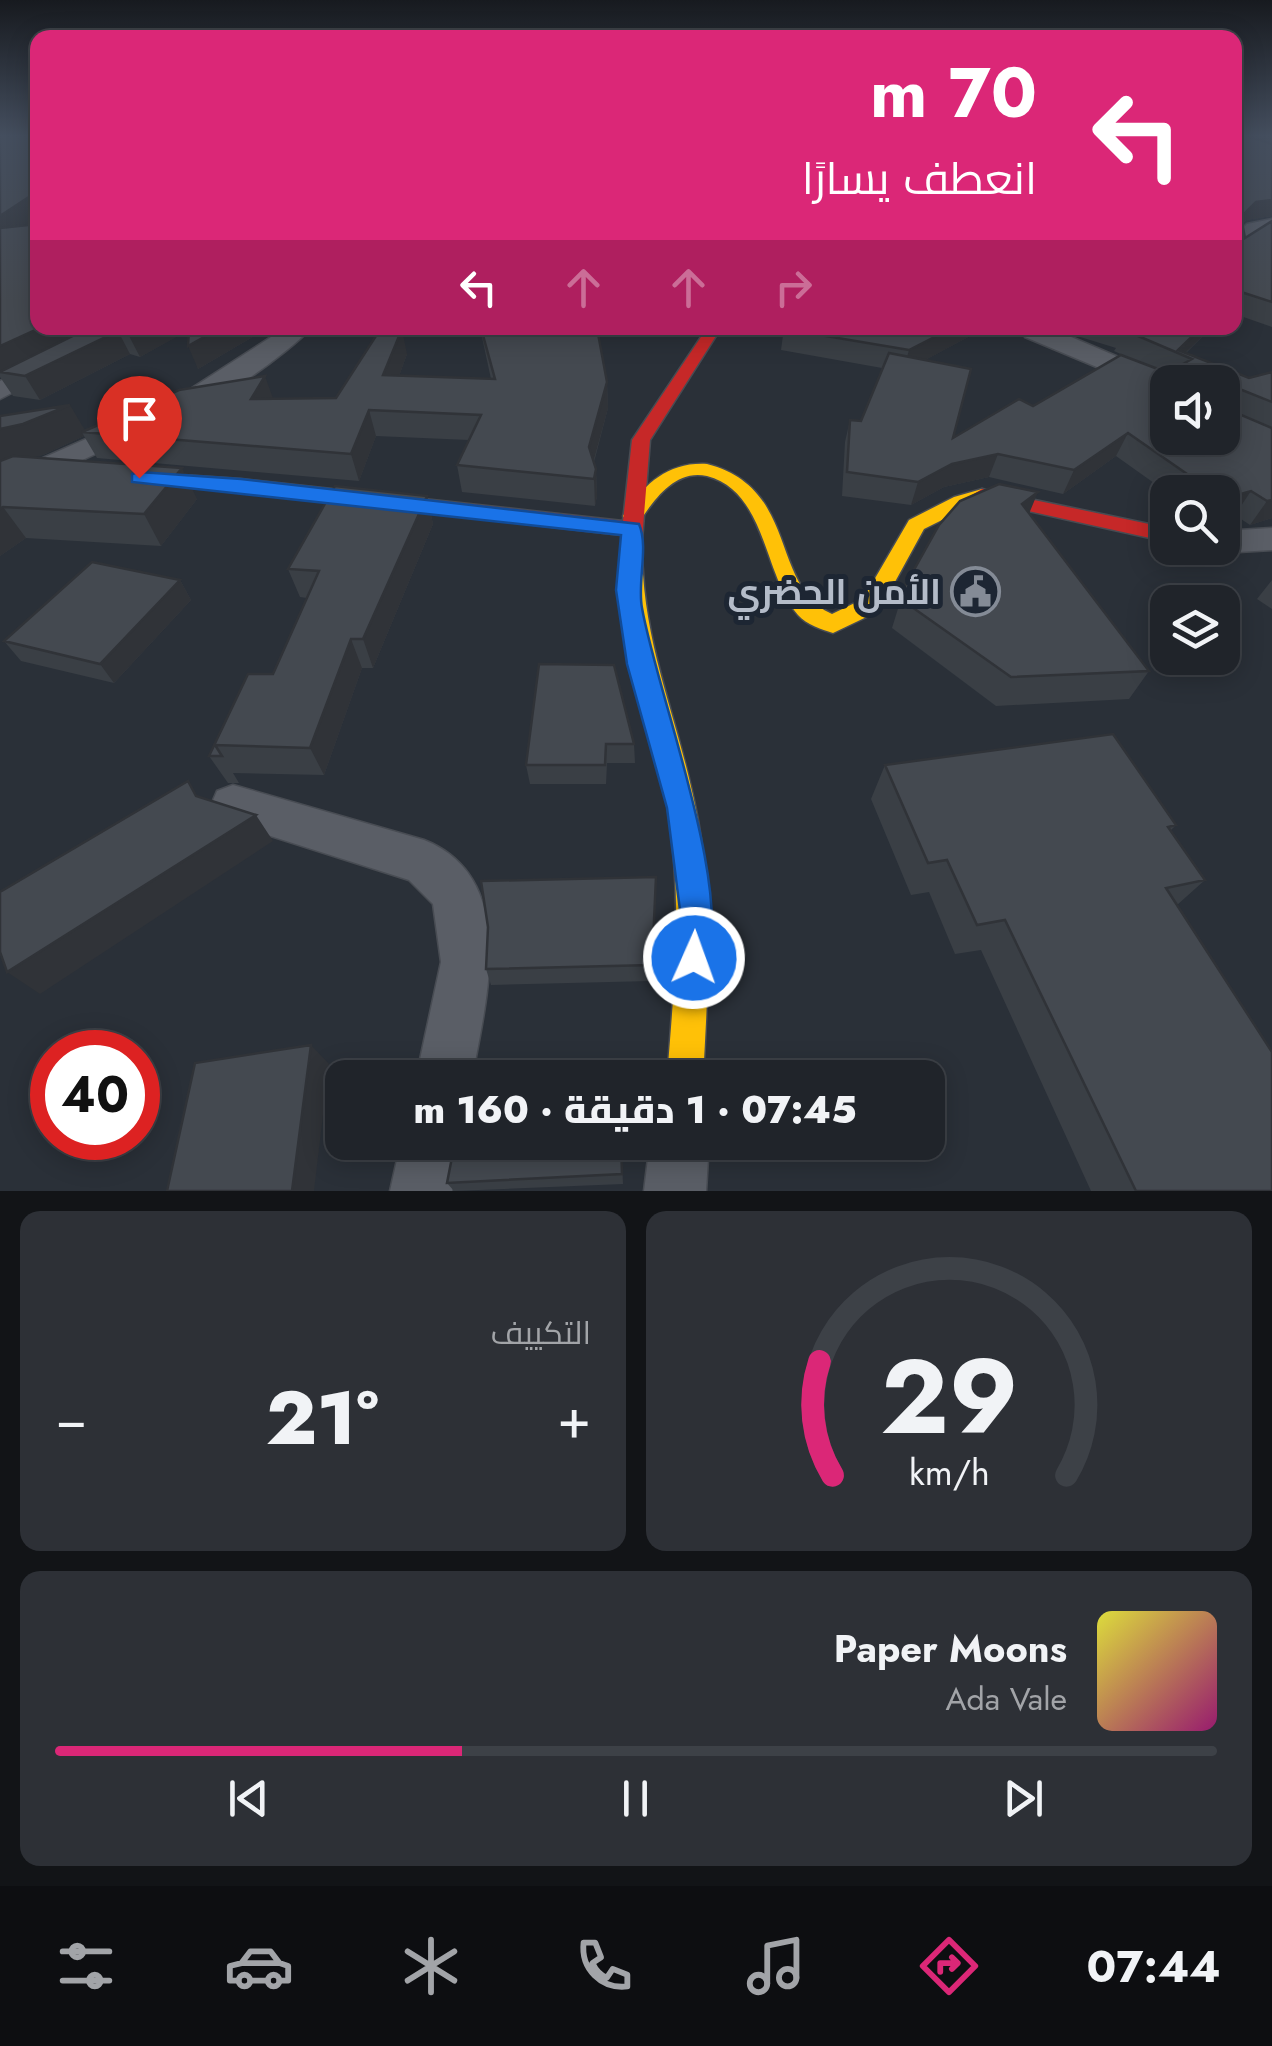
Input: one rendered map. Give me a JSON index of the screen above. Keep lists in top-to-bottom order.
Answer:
{
  "places": {
    "public building": ["الأمن الحضري"]
  },
  "page": {
    "turn": ["70 m", "انعطف يسارًا"],
    "limit": "40",
    "trip": "07:45 · 1 دقيقة · 160 m",
    "tile": "التكييف",
    "heat": ["−", "21°", "+"],
    "song": ["Paper Moons", "Ada Vale"],
    "tabs": "07:44",
    "gauge": ["29", "km/h"]
  }
}
